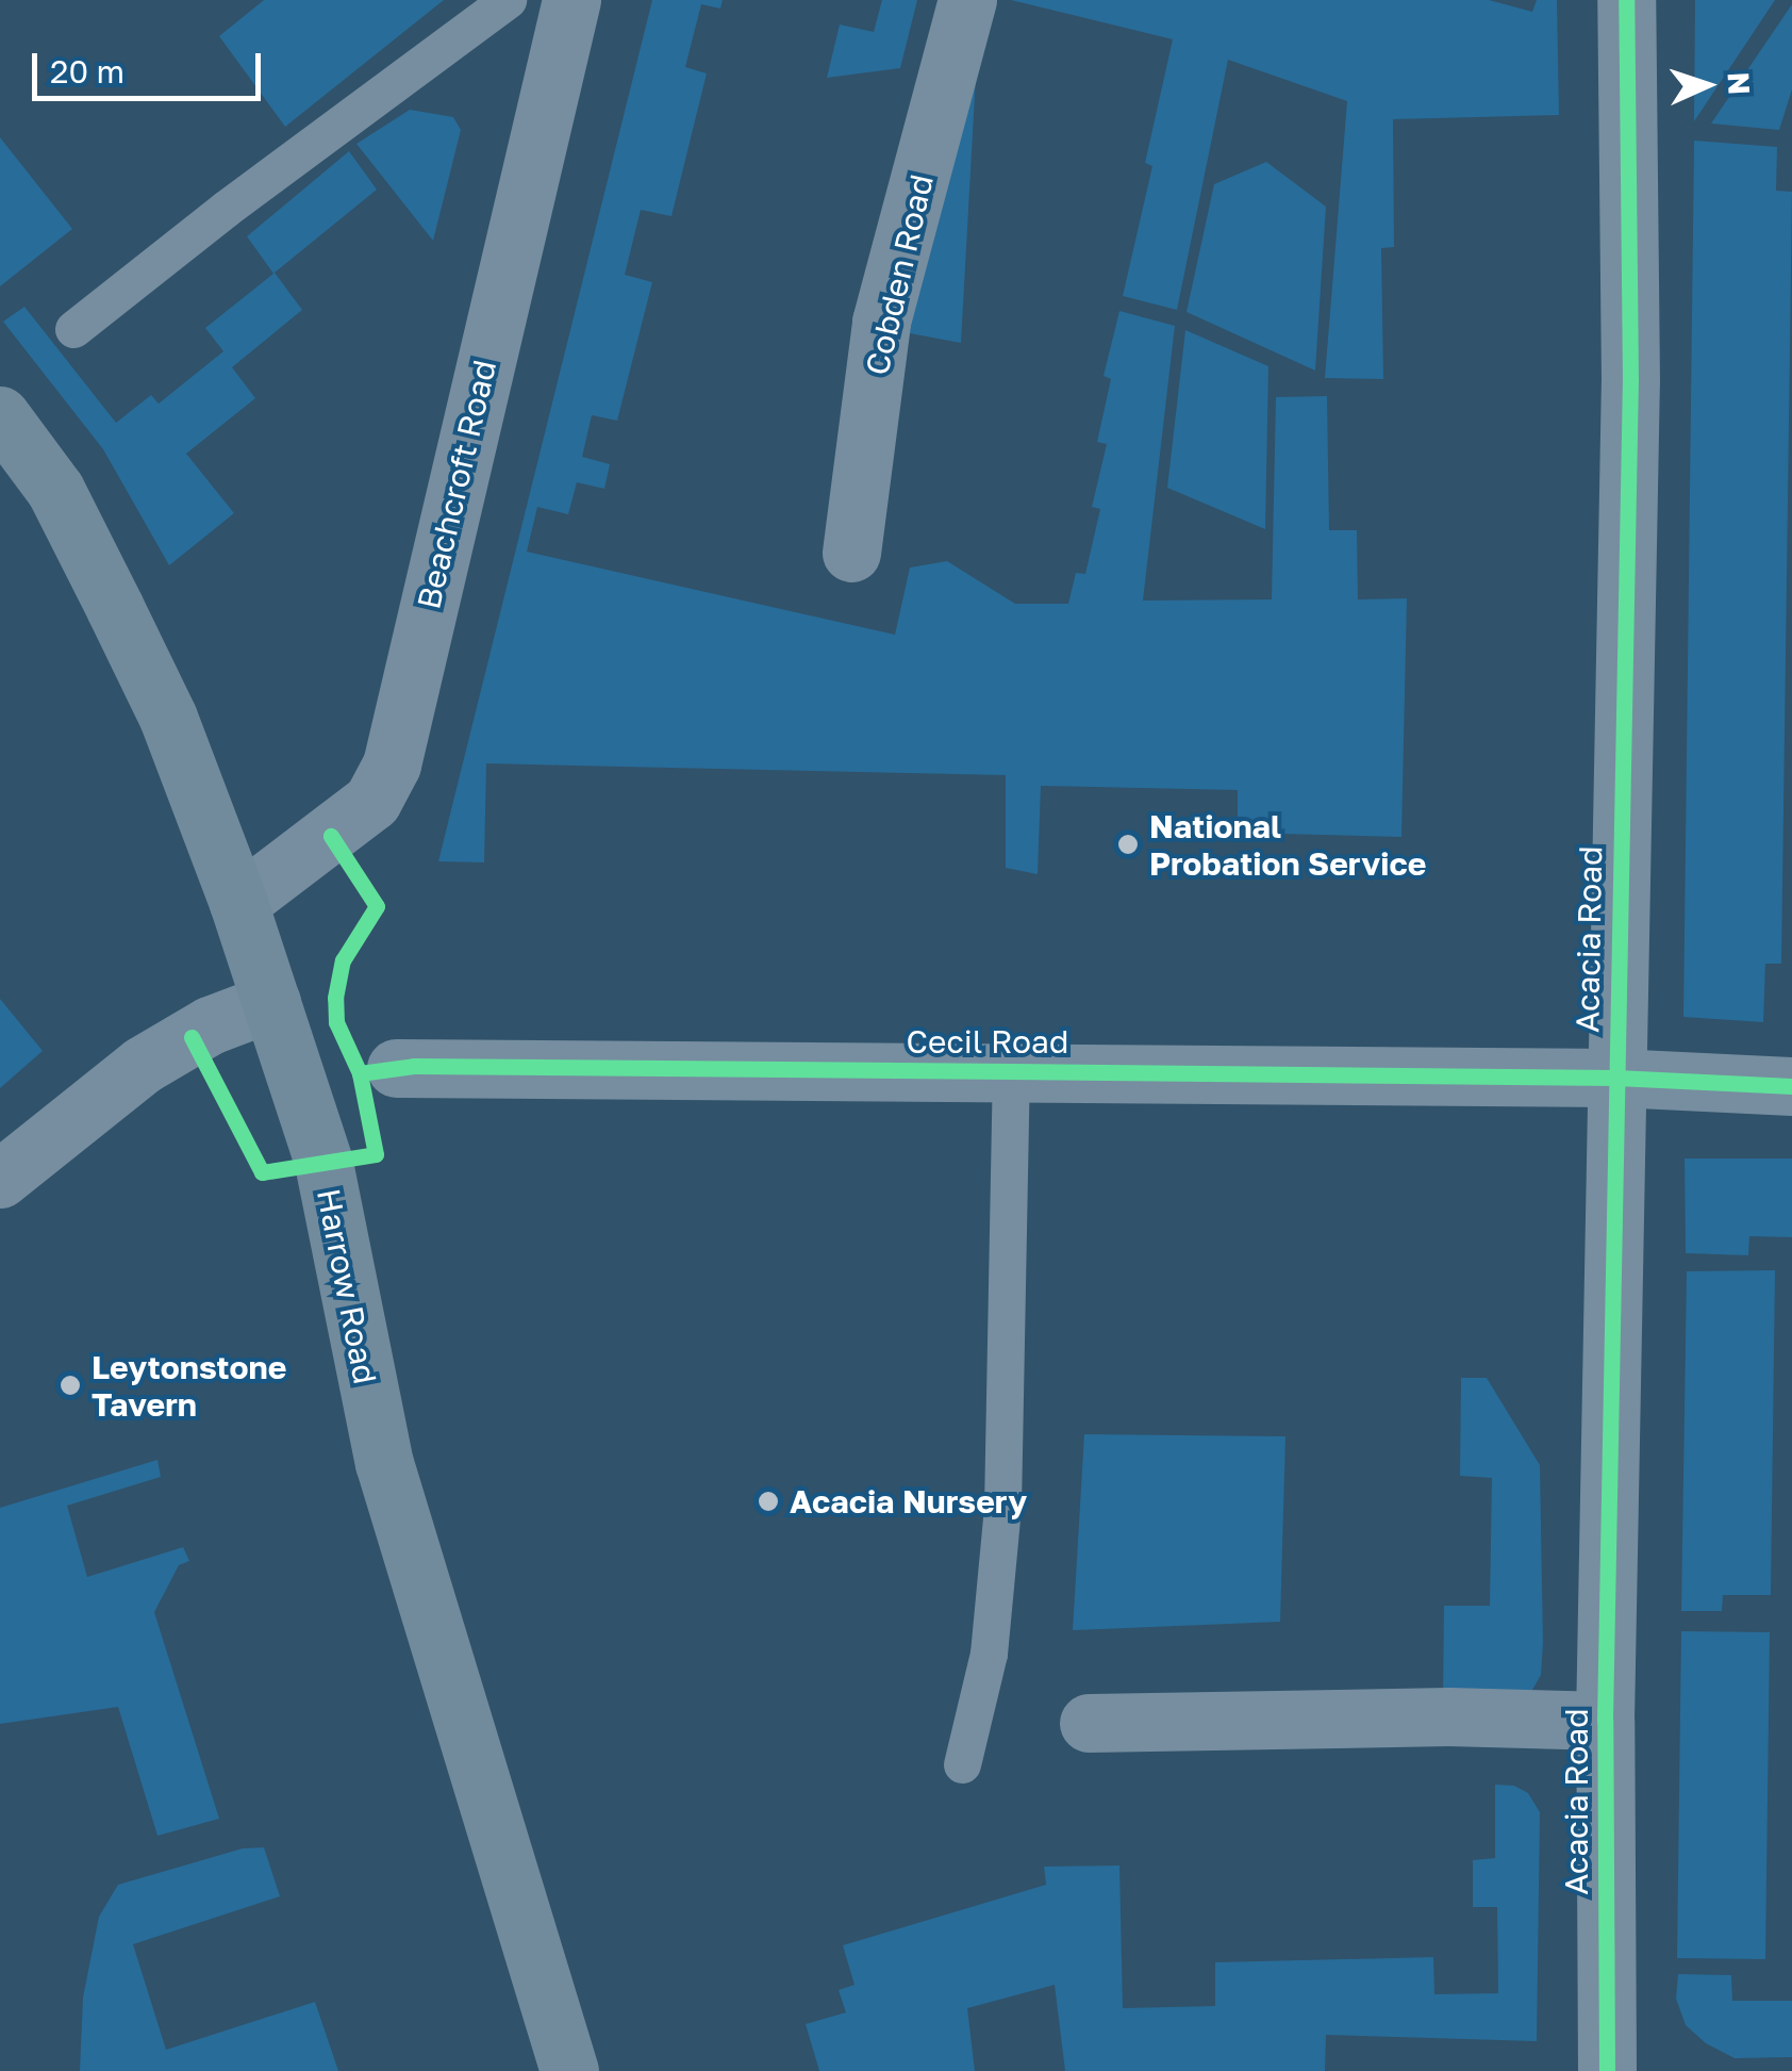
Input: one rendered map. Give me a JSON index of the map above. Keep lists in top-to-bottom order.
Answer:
{
  "streets": {
    "main road": ["Harrow Road"],
    "street": [
      "Cobden Road",
      "Beachcroft Road",
      "Acacia Road",
      "Cecil Road"
    ]
  },
  "crossings": [
    ["Beachcroft Road", "Harrow Road"],
    ["Acacia Road", "Cecil Road"]
  ],
  "places": ["National Probation Service", "Leytonstone Tavern", "Acacia Nursery"],
  "scale_bar": "20 m",
  "north": "right"
}
